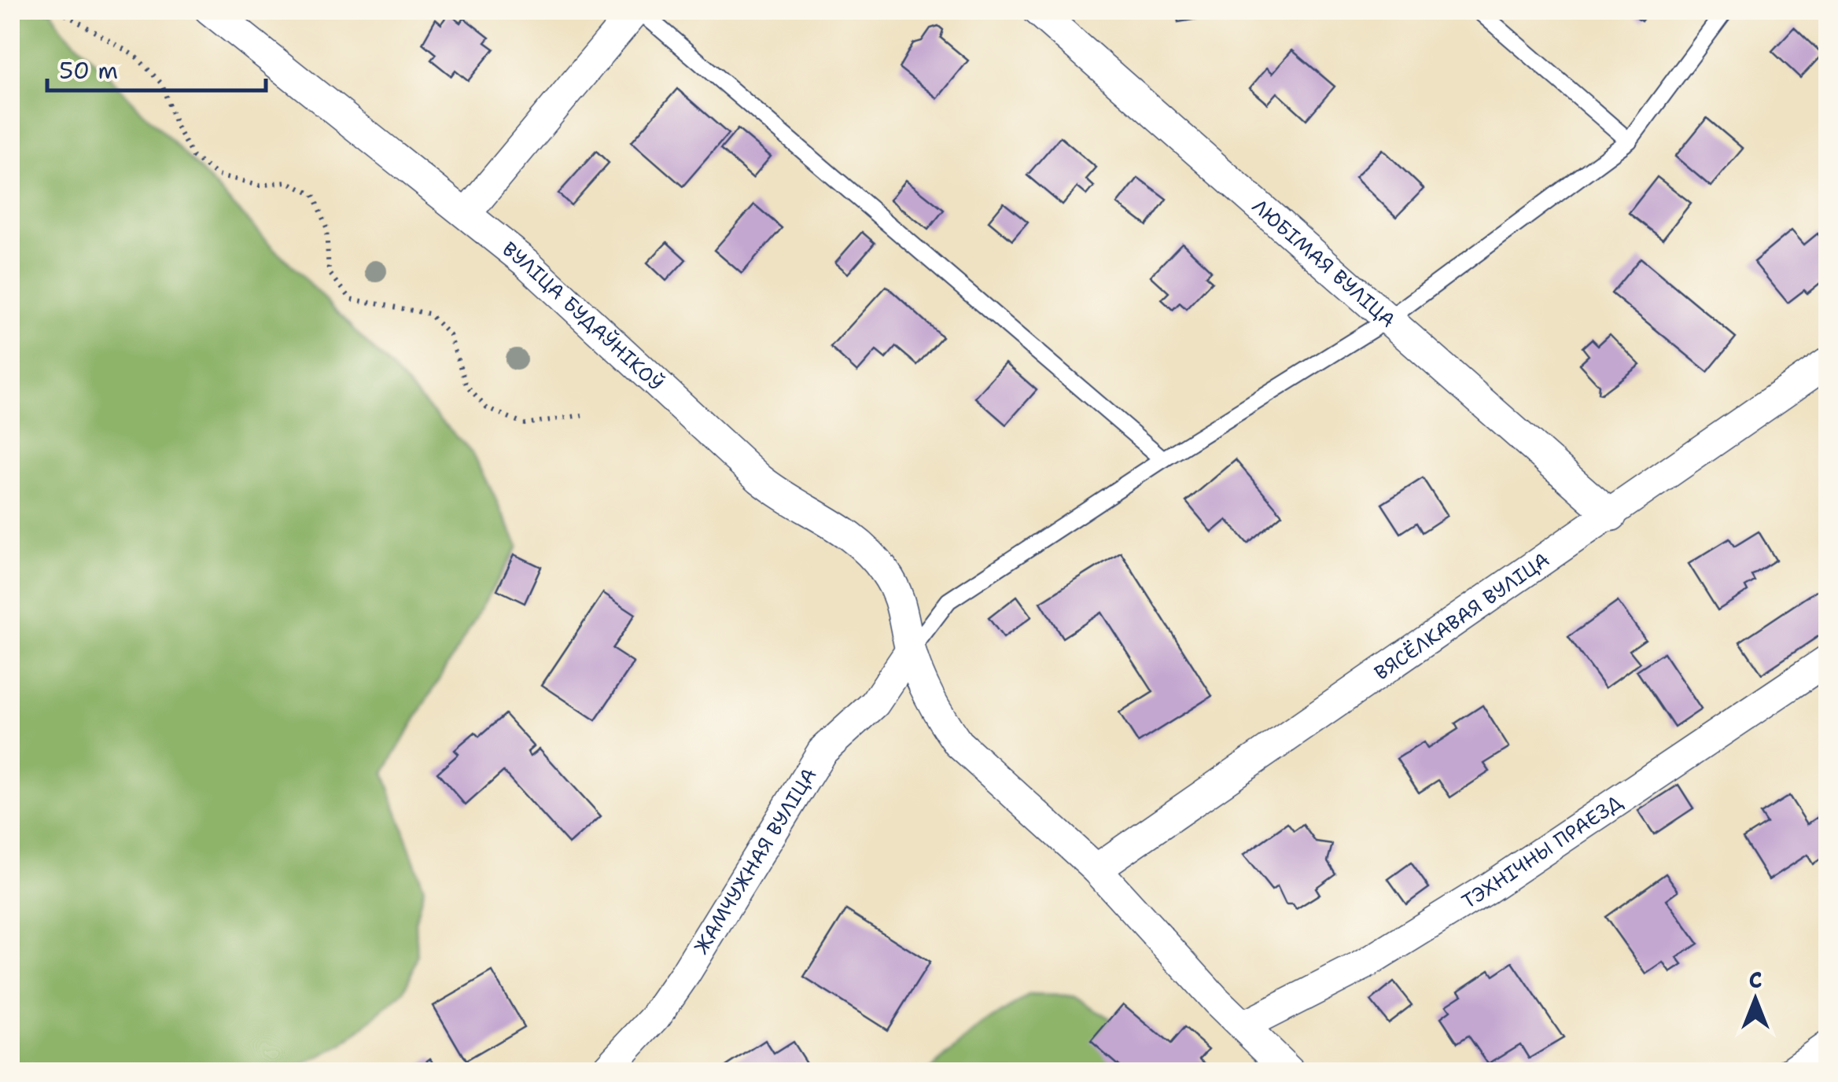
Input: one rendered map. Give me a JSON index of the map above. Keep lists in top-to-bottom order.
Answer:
{
  "streets": {
    "street": [
      "ЛЮБІМАЯ ВУЛІЦА",
      "ВУЛІЦА БУДАЎНІКОЎ",
      "ВЯСЁЛКАВАЯ ВУЛІЦА",
      "ТЭХНІЧНЫ ПРАЕЗД",
      "ЖАМЧУЖНАЯ ВУЛІЦА"
    ]
  },
  "crossings": [
    ["ЛЮБІМАЯ ВУЛІЦА", "ВЯСЁЛКАВАЯ ВУЛІЦА"],
    ["ВУЛІЦА БУДАЎНІКОЎ", "ВЯСЁЛКАВАЯ ВУЛІЦА"],
    ["ВУЛІЦА БУДАЎНІКОЎ", "ТЭХНІЧНЫ ПРАЕЗД"],
    ["ВУЛІЦА БУДАЎНІКОЎ", "ЖАМЧУЖНАЯ ВУЛІЦА"]
  ],
  "scale_bar": "50 m",
  "north": "top"
}
